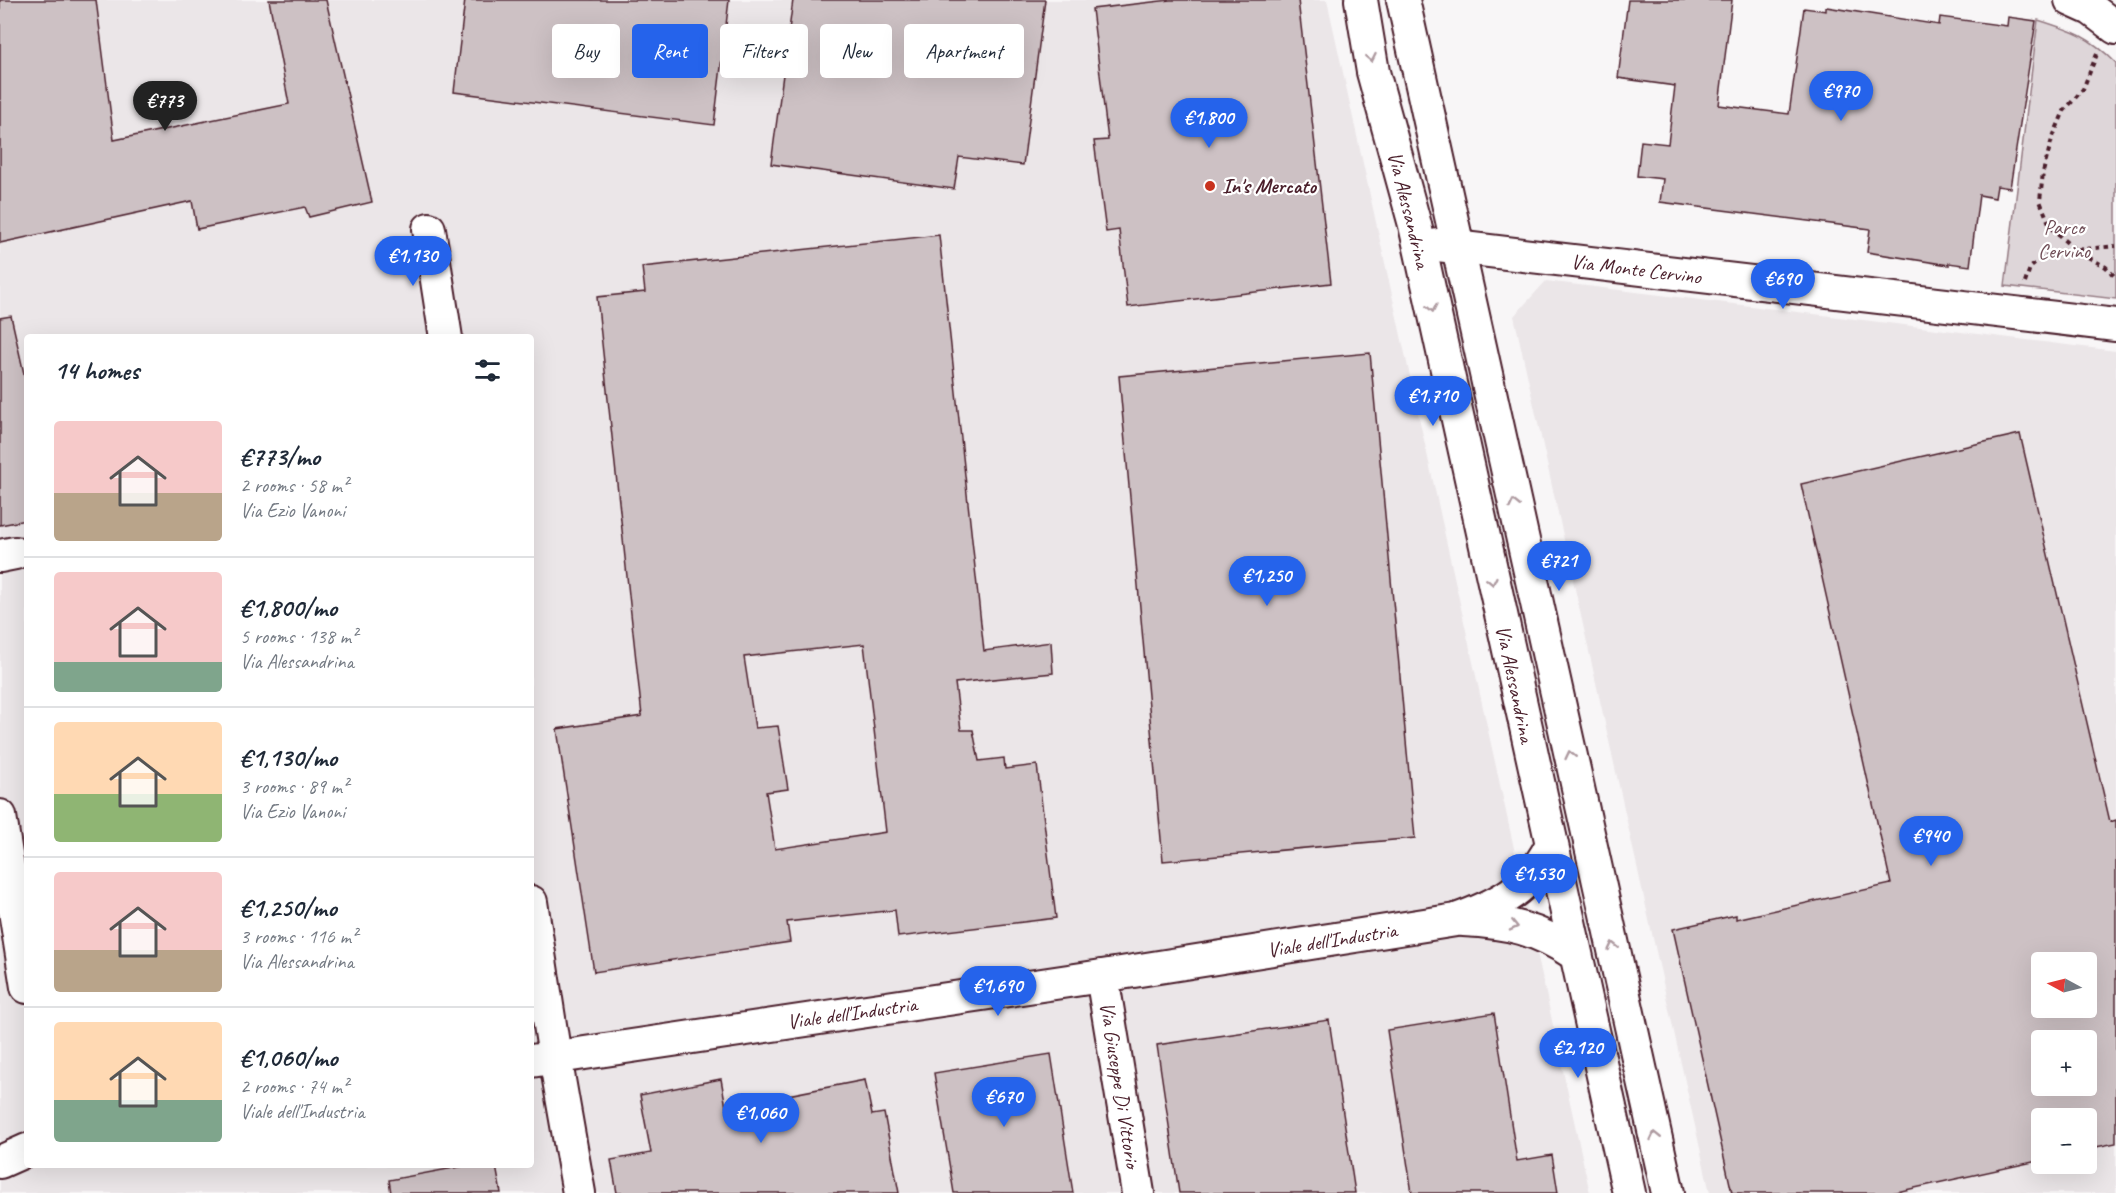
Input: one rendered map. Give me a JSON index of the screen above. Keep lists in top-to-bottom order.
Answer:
{
  "streets": {
    "street": [
      "Via Alessandrina",
      "Via Monte Cervino",
      "Viale dell'Industria",
      "Via Giuseppe Di Vittorio"
    ]
  },
  "crossings": [
    ["Via Alessandrina", "Via Monte Cervino"],
    ["Via Alessandrina", "Viale dell'Industria"],
    ["Viale dell'Industria", "Via Giuseppe Di Vittorio"]
  ],
  "parks": ["Parco Cervino"],
  "places": ["In's Mercato"],
  "north": "left",
  "page": {
    "chip": [
      "Buy",
      "Rent",
      "Filters",
      "New",
      "Apartment"
    ],
    "price": [
      "€970",
      "€773",
      "€1,800",
      "€1,130",
      "€690",
      "€1,710",
      "€721",
      "€1,250",
      "€940",
      "€1,530",
      "€1,690",
      "€2,120",
      "€670",
      "€1,060"
    ],
    "heading": "14 homes",
    "list": [
      {
        "name": "€773/mo",
        "note": "2 rooms · 58 m² · Via Ezio Vanoni"
      },
      {
        "name": "€1,800/mo",
        "note": "5 rooms · 138 m² · Via Alessandrina"
      },
      {
        "name": "€1,130/mo",
        "note": "3 rooms · 89 m² · Via Ezio Vanoni"
      },
      {
        "name": "€1,250/mo",
        "note": "3 rooms · 116 m² · Via Alessandrina"
      },
      {
        "name": "€1,060/mo",
        "note": "2 rooms · 74 m² · Viale dell'Industria"
      }
    ],
    "map_buttons": ["+", "−"]
  }
}
